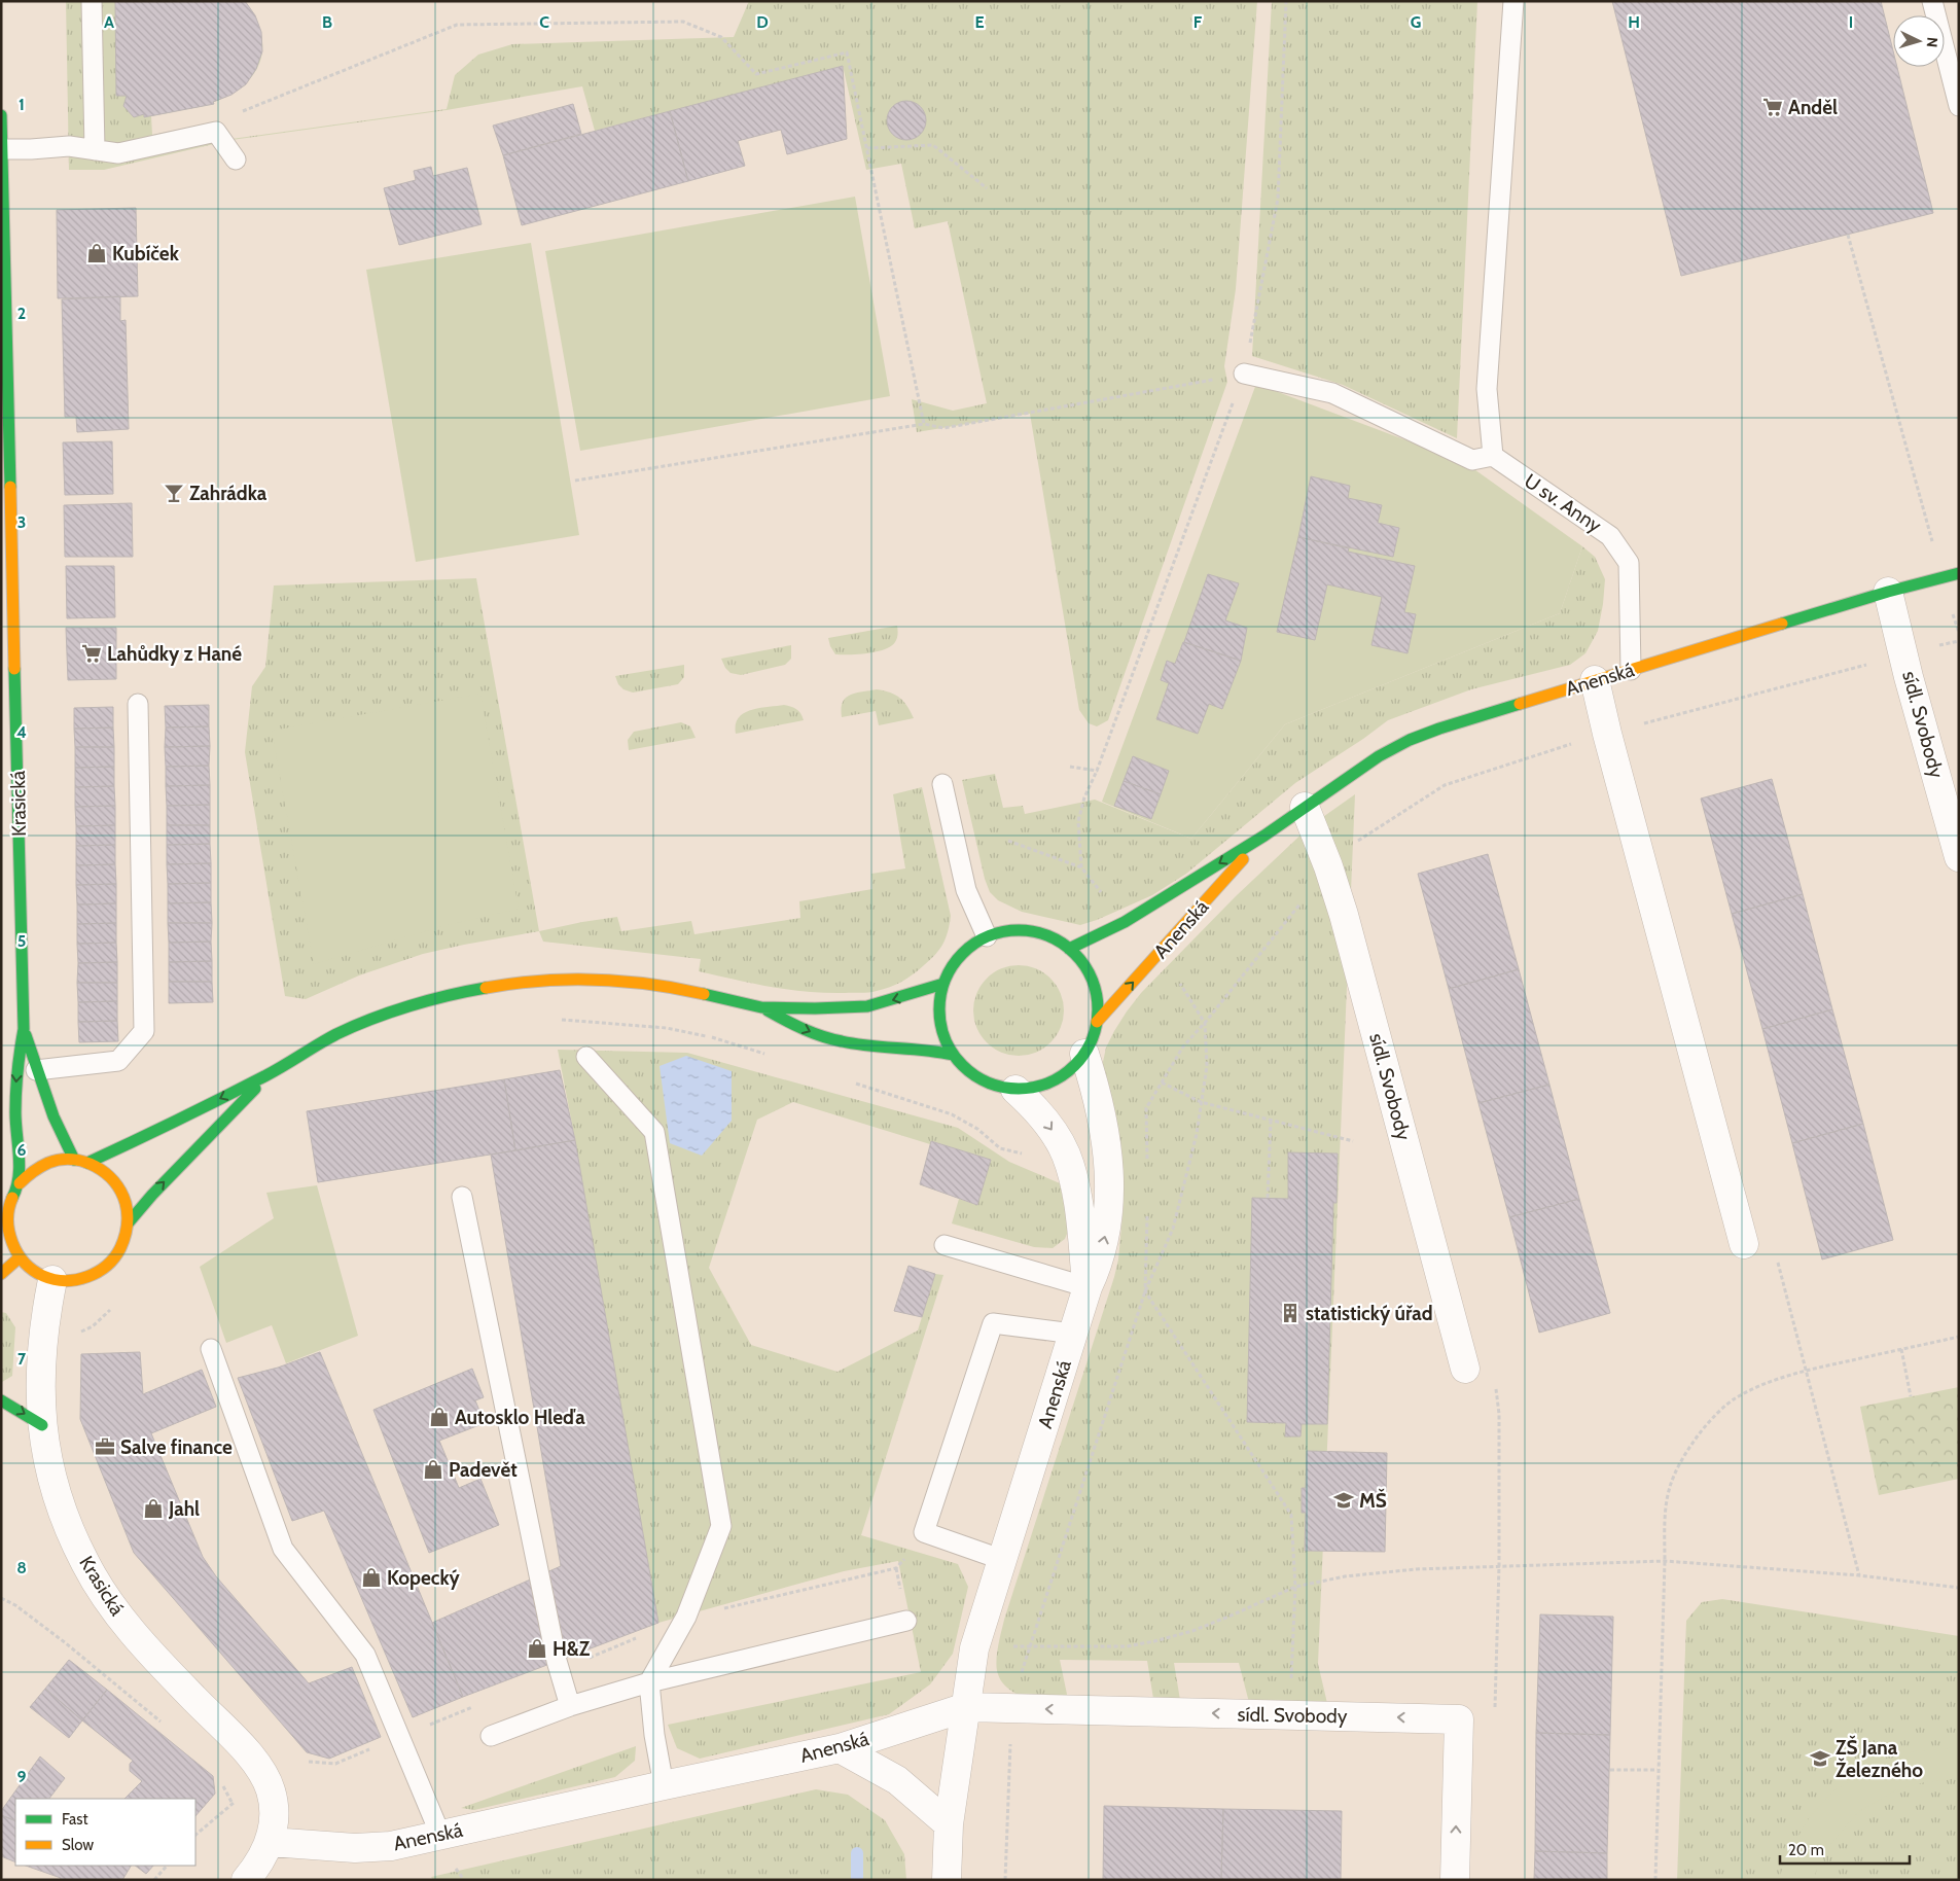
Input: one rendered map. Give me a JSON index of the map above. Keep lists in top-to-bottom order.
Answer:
{
  "streets": {
    "street": ["Anenská", "sídl. Svobody", "Krasická"],
    "lane": ["U sv. Anny"]
  },
  "crossings": [
    ["U sv. Anny", "Anenská"],
    ["Anenská", "sídl. Svobody"],
    ["Anenská", "Krasická"]
  ],
  "places": {
    "supermarket": ["Anděl", "Lahůdky z Hané"],
    "shop": [
      "Kubíček",
      "Autosklo Hleďa",
      "Padevět",
      "Jahl",
      "Kopecký",
      "H&Z"
    ],
    "bar": ["Zahrádka"],
    "building": ["statistický úřad"],
    "office": ["Salve finance"],
    "school or university": ["MŠ", "ZŠ Jana Železného"]
  },
  "legend": ["Fast", "Slow"],
  "scale_bar": "20 m",
  "north": "right",
  "grid": {
    "columns": [
      "A",
      "B",
      "C",
      "D",
      "E",
      "F",
      "G",
      "H",
      "I"
    ],
    "rows": [
      "1",
      "2",
      "3",
      "4",
      "5",
      "6",
      "7",
      "8",
      "9"
    ]
  }
}
